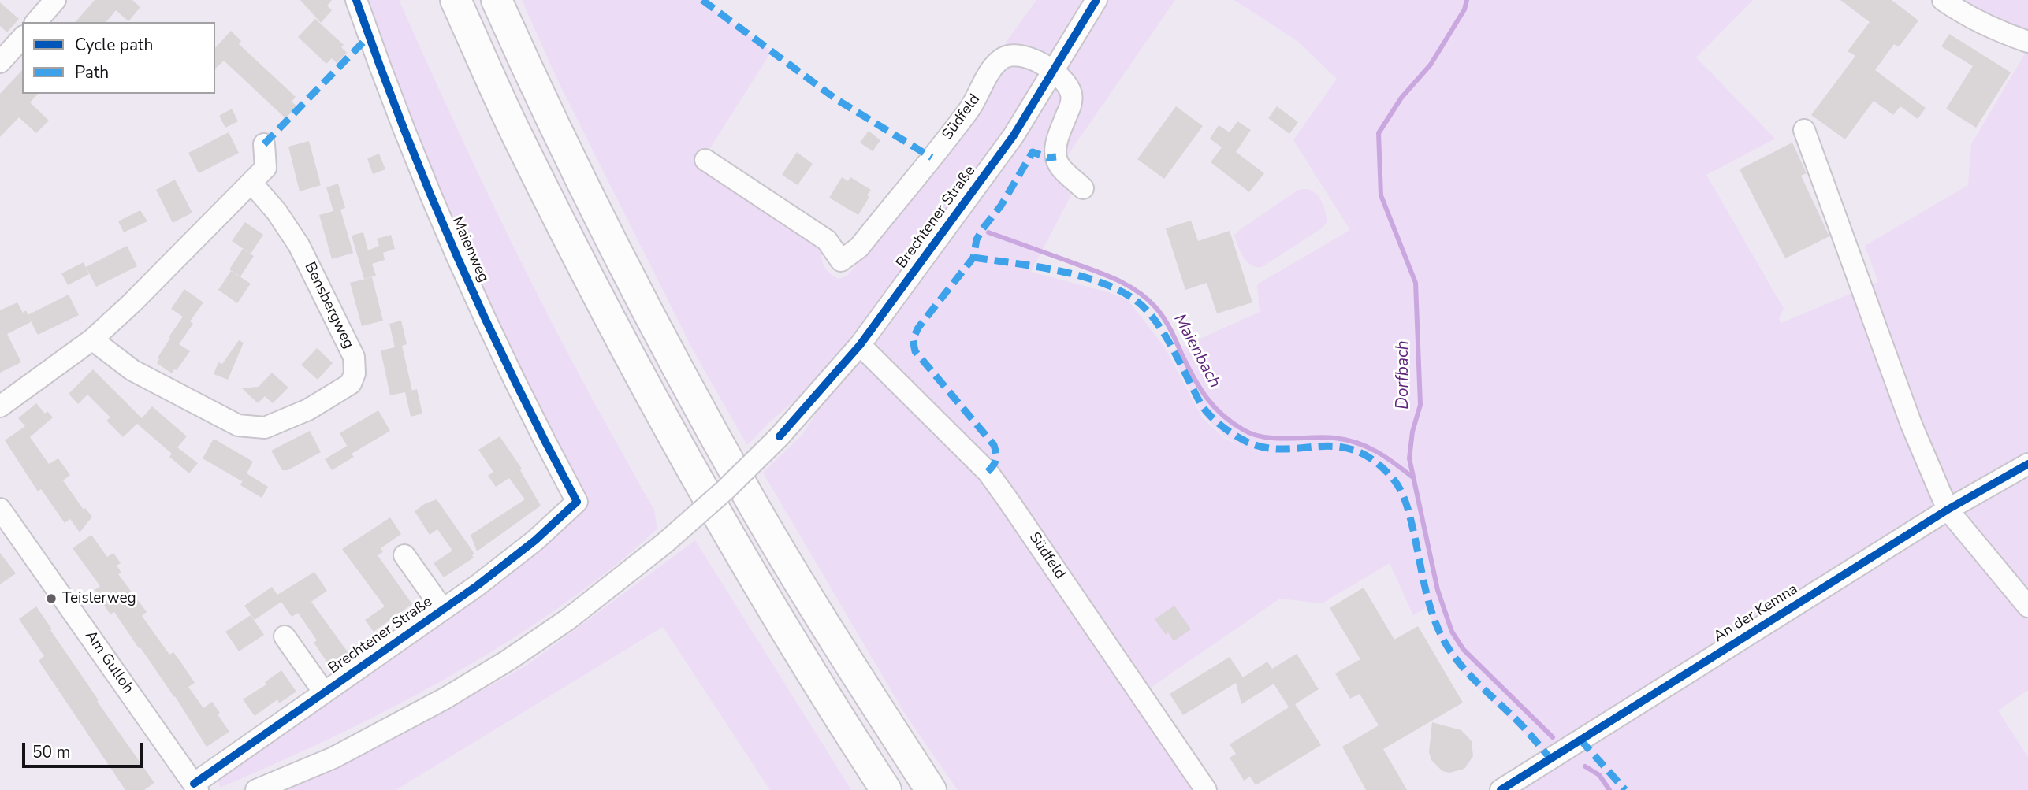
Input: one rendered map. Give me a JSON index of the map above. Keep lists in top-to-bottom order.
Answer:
{
  "streets": {
    "street": [
      "Südfeld",
      "Brechtener Straße",
      "Maienweg",
      "Bensbergweg",
      "An der Kemna",
      "Am Gulloh"
    ]
  },
  "crossings": [
    ["Südfeld", "Brechtener Straße"],
    ["Brechtener Straße", "Maienweg"],
    ["Brechtener Straße", "Am Gulloh"]
  ],
  "water": ["Maienbach", "Dorfbach"],
  "places": ["Teislerweg"],
  "legend": ["Cycle path", "Path"],
  "scale_bar": "50 m"
}
